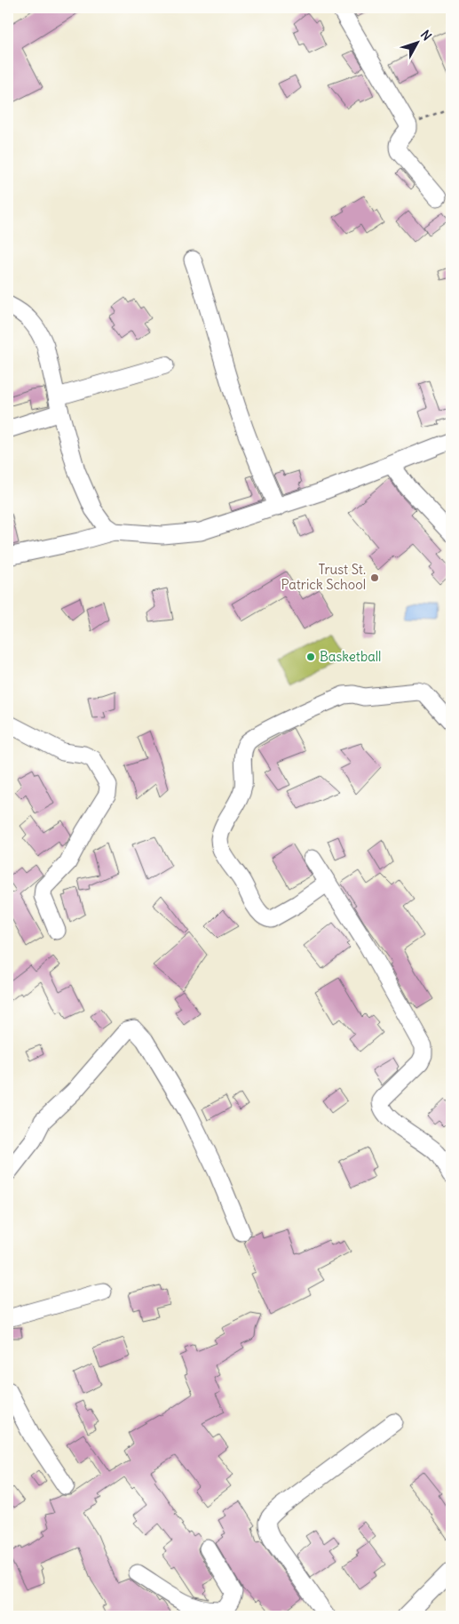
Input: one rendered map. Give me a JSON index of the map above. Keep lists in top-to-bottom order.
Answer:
{
  "places": ["Trust St. Patrick School", "Basketball"],
  "north": "top right"
}
